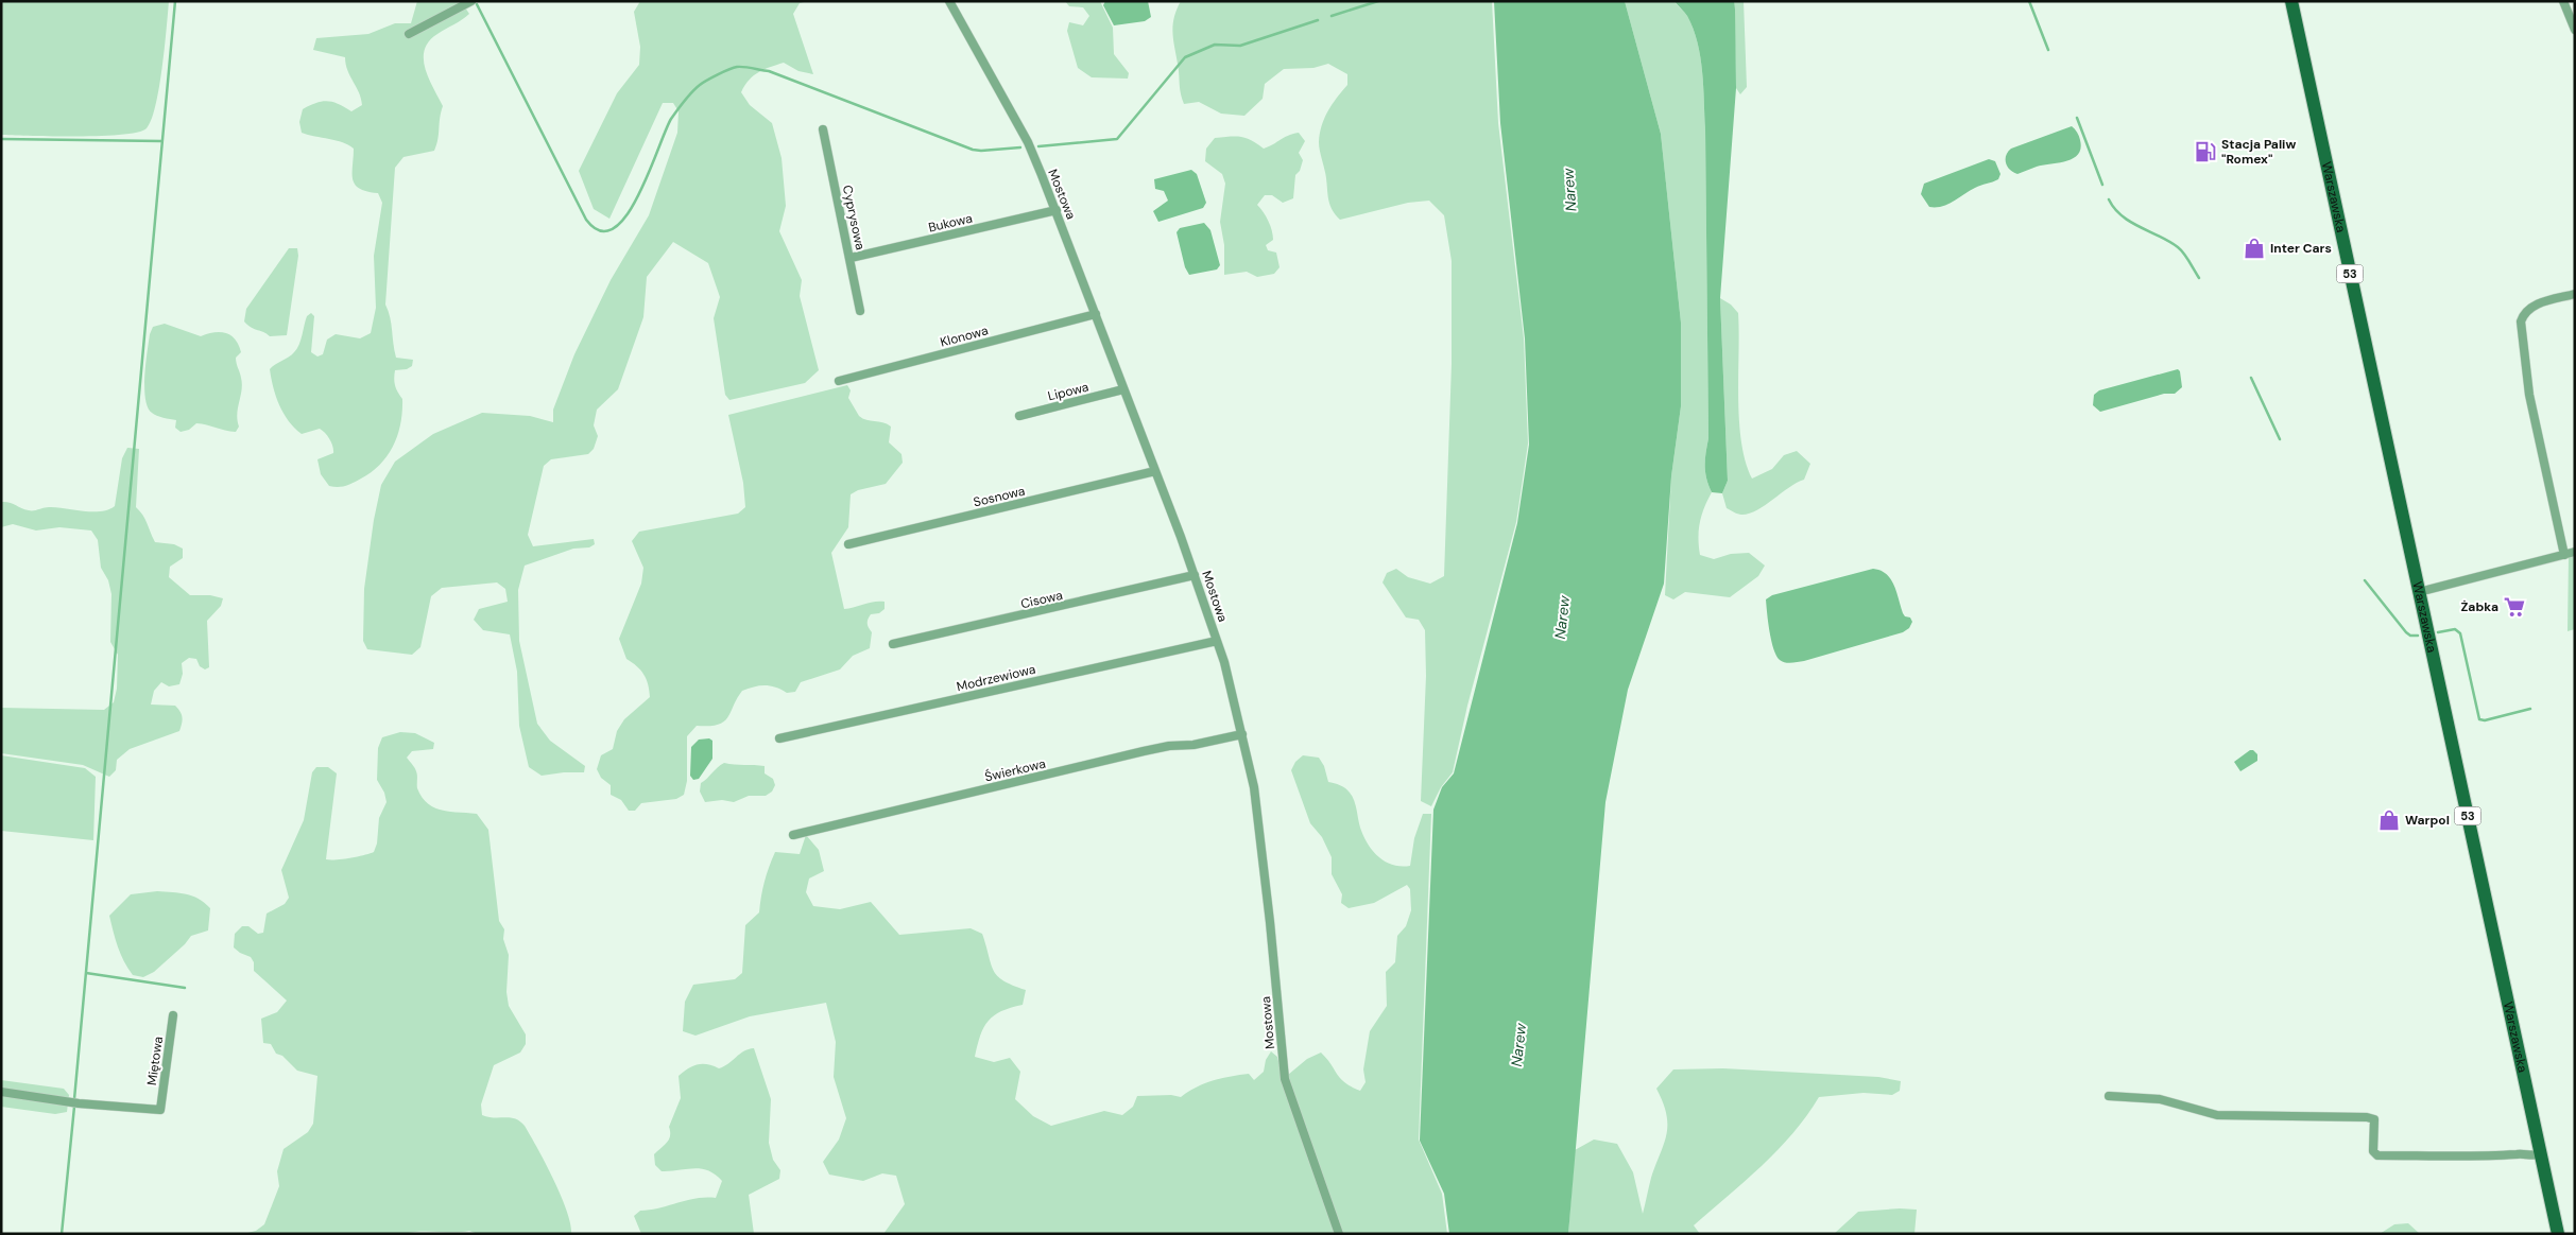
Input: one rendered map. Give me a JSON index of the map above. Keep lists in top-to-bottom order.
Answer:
{
  "streets": {
    "main road": ["Warszawska", "53"],
    "street": [
      "Mostowa",
      "Cyprysowa",
      "Bukowa",
      "Klonowa",
      "Lipowa",
      "Sosnowa",
      "Cisowa",
      "Modrzewiowa",
      "Świerkowa",
      "Miętowa"
    ]
  },
  "crossings": [
    ["Mostowa", "Bukowa"],
    ["Mostowa", "Klonowa"],
    ["Mostowa", "Lipowa"],
    ["Mostowa", "Sosnowa"],
    ["Mostowa", "Cisowa"],
    ["Mostowa", "Modrzewiowa"],
    ["Mostowa", "Świerkowa"],
    ["Cyprysowa", "Bukowa"]
  ],
  "water": ["Narew"],
  "places": {
    "fuel station": ["Stacja Paliw \"Romex\""],
    "shop": ["Inter Cars", "Warpol"],
    "supermarket": ["Żabka"]
  }
}
